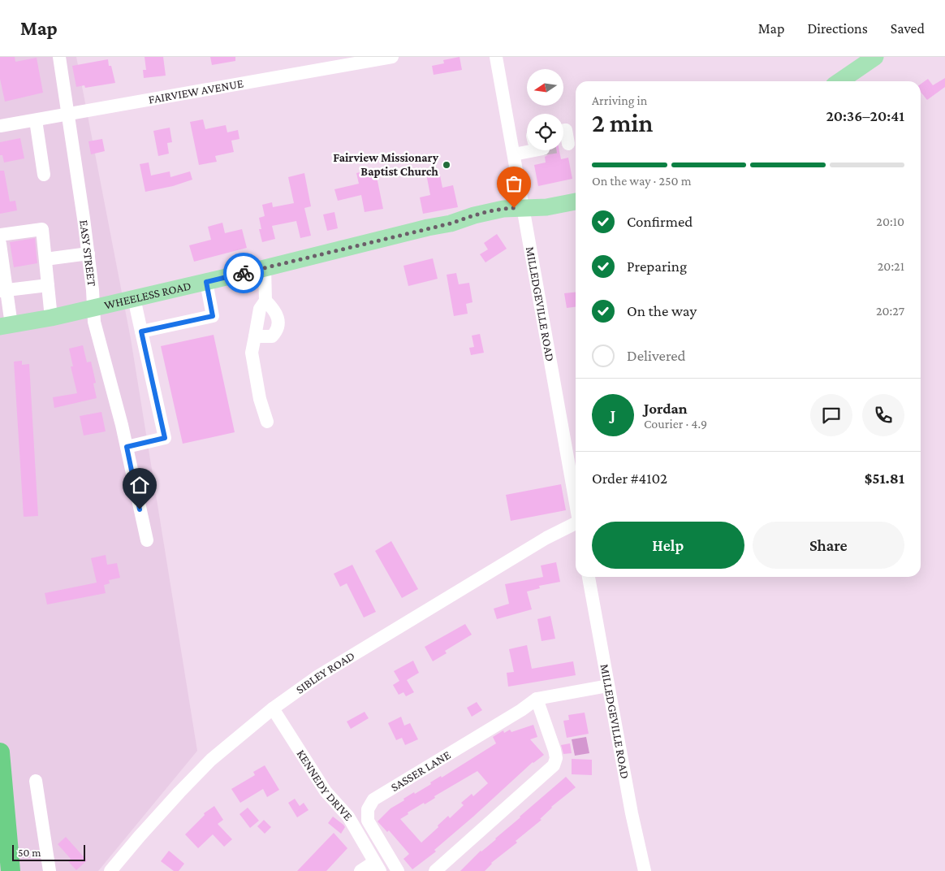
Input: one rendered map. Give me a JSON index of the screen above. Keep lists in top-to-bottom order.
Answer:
{
  "streets": {
    "main road": ["WHEELESS ROAD"],
    "street": [
      "FAIRVIEW AVENUE",
      "EASY STREET",
      "MILLEDGEVILLE ROAD",
      "SIBLEY ROAD",
      "SASSER LANE",
      "KENNEDY DRIVE"
    ]
  },
  "crossings": [
    ["FAIRVIEW AVENUE", "EASY STREET"],
    ["EASY STREET", "WHEELESS ROAD"],
    ["WHEELESS ROAD", "MILLEDGEVILLE ROAD"],
    ["MILLEDGEVILLE ROAD", "SASSER LANE"],
    ["SIBLEY ROAD", "KENNEDY DRIVE"]
  ],
  "places": ["Fairview Missionary Baptist Church"],
  "scale_bar": "50 m",
  "north": "left",
  "page": {
    "header": "Map",
    "nav": ["Map", "Directions", "Saved"],
    "heading": ["2 min", "Arriving in", "20:36–20:41"],
    "panel": [
      "Jordan",
      "Courier · 4.9",
      "Order #4102",
      "$51.81"
    ],
    "bar": "On the way · 250 m",
    "list": [
      ["Confirmed", "20:10"],
      ["Preparing", "20:21"],
      ["On the way", "20:27"],
      "Delivered"
    ],
    "round": "J",
    "buttons": ["Help", "Share"],
    "scale": "50 m"
  }
}
